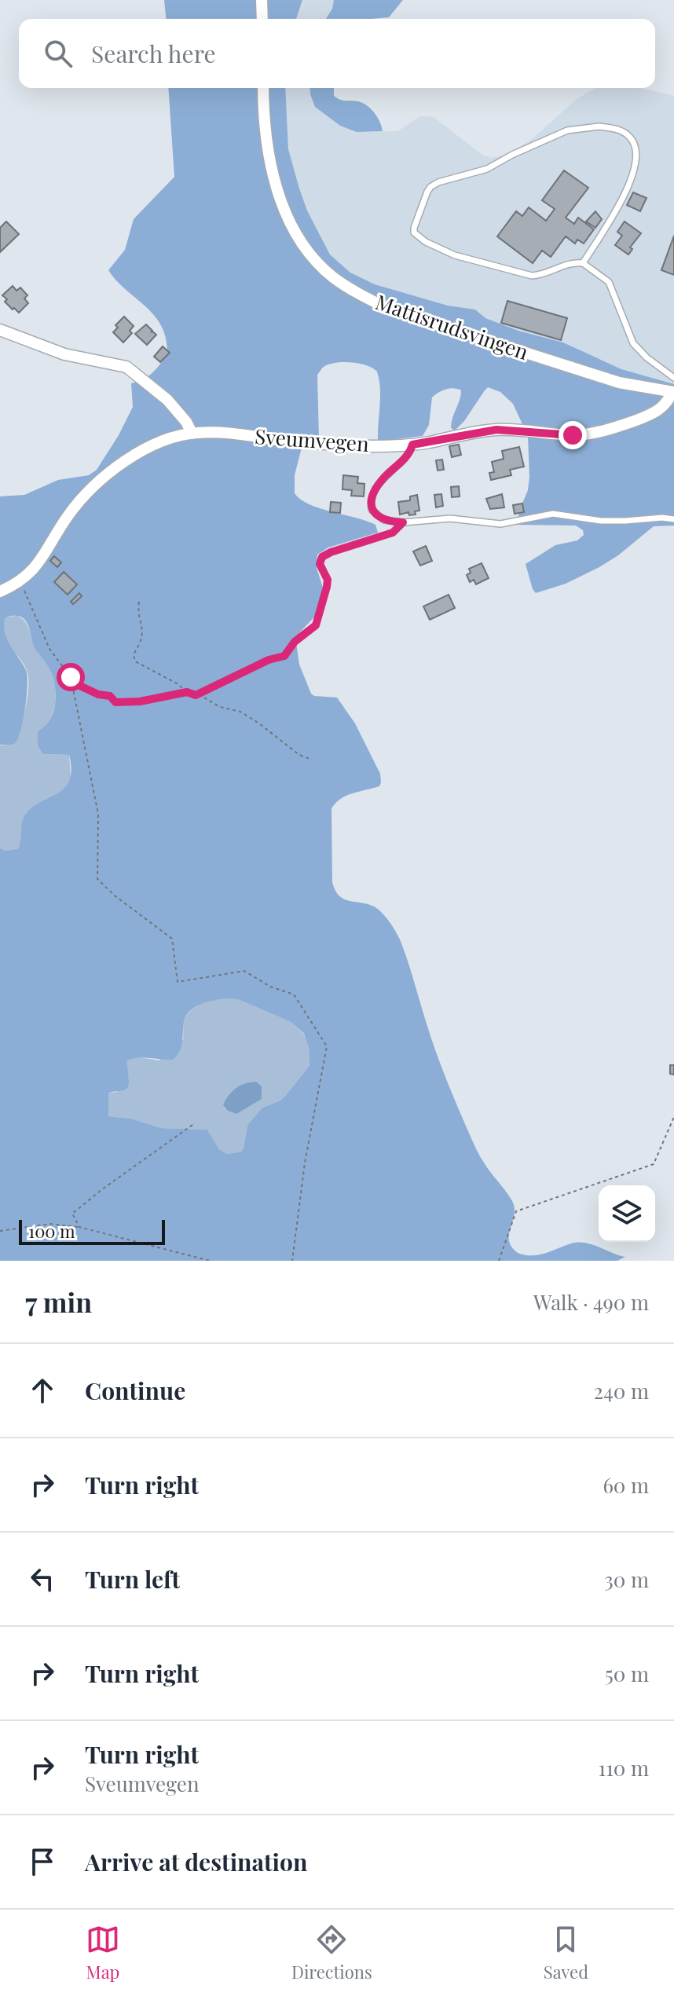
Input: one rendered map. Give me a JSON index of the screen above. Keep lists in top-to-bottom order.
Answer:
{
  "streets": {
    "street": ["Mattisrudsvingen", "Sveumvegen"]
  },
  "crossings": [
    ["Mattisrudsvingen", "Sveumvegen"]
  ],
  "scale_bar": "100 m",
  "page": {
    "search": "Search here",
    "scale": "100 m",
    "heading": ["7 min", "Walk · 490 m"],
    "list": [
      ["Continue", "240 m"],
      ["Turn right", "60 m"],
      ["Turn left", "30 m"],
      ["Turn right", "50 m"],
      ["Turn right", "Sveumvegen", "110 m"],
      "Arrive at destination"
    ],
    "nav": ["Map", "Directions", "Saved"]
  }
}
